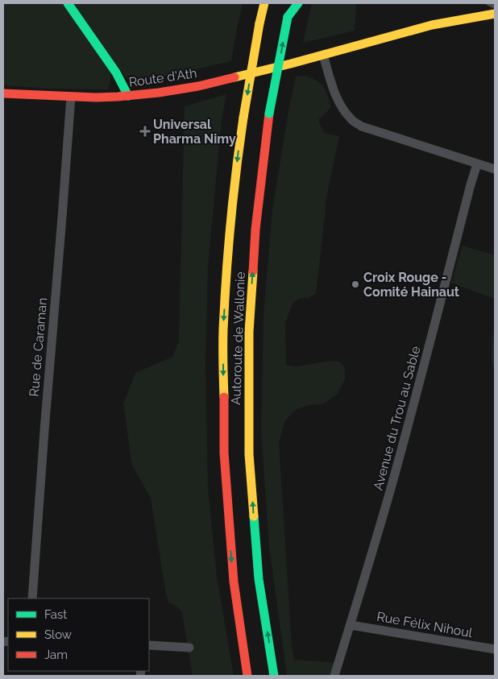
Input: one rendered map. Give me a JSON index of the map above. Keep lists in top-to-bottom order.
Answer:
{
  "streets": {
    "main road": ["Route d'Ath", "Autoroute de Wallonie"],
    "street": ["Rue de Caraman", "Avenue du Trou au Sable", "Rue Félix Nihoul"]
  },
  "crossings": [
    ["Route d'Ath", "Rue de Caraman"],
    ["Avenue du Trou au Sable", "Rue Félix Nihoul"]
  ],
  "places": {
    "health": ["Universal Pharma Nimy"],
    "other": ["Croix Rouge - Comité Hainaut"]
  },
  "legend": ["Fast", "Slow", "Jam"]
}
